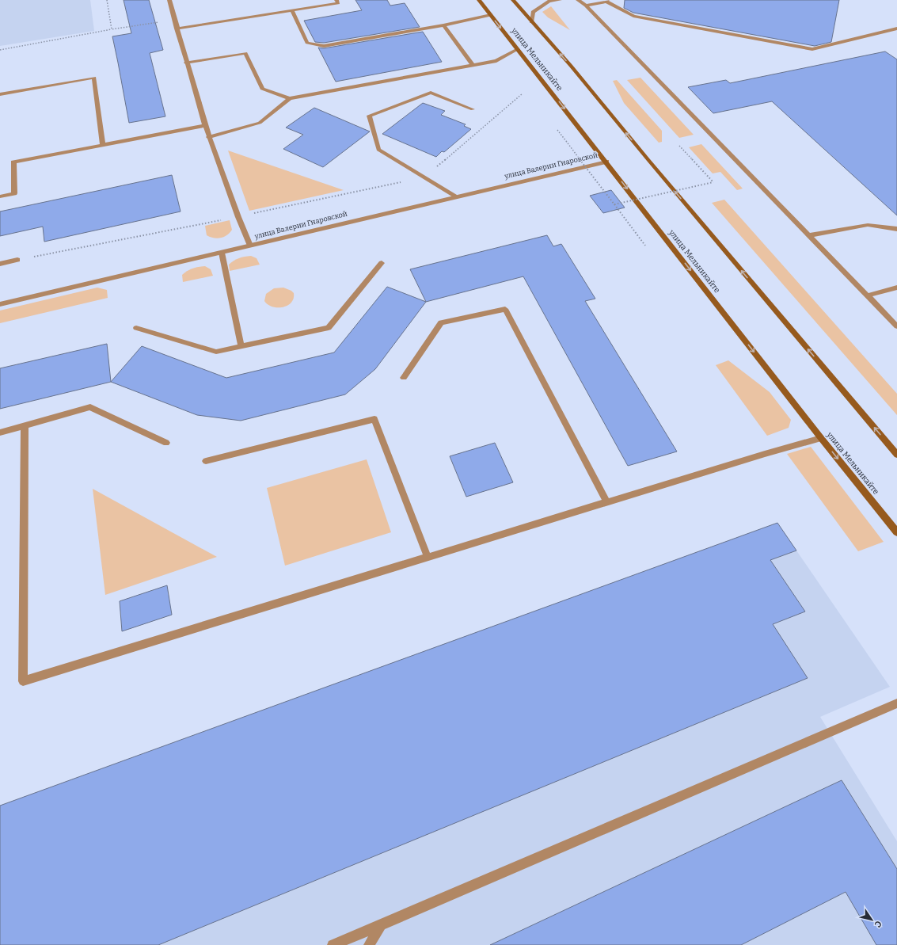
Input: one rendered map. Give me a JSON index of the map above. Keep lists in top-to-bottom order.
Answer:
{
  "streets": {
    "main road": ["улица Мельникайте"],
    "street": ["улица Валерии Гнаровской"]
  },
  "crossings": [
    ["улица Мельникайте", "улица Валерии Гнаровской"]
  ],
  "north": "bottom right"
}
